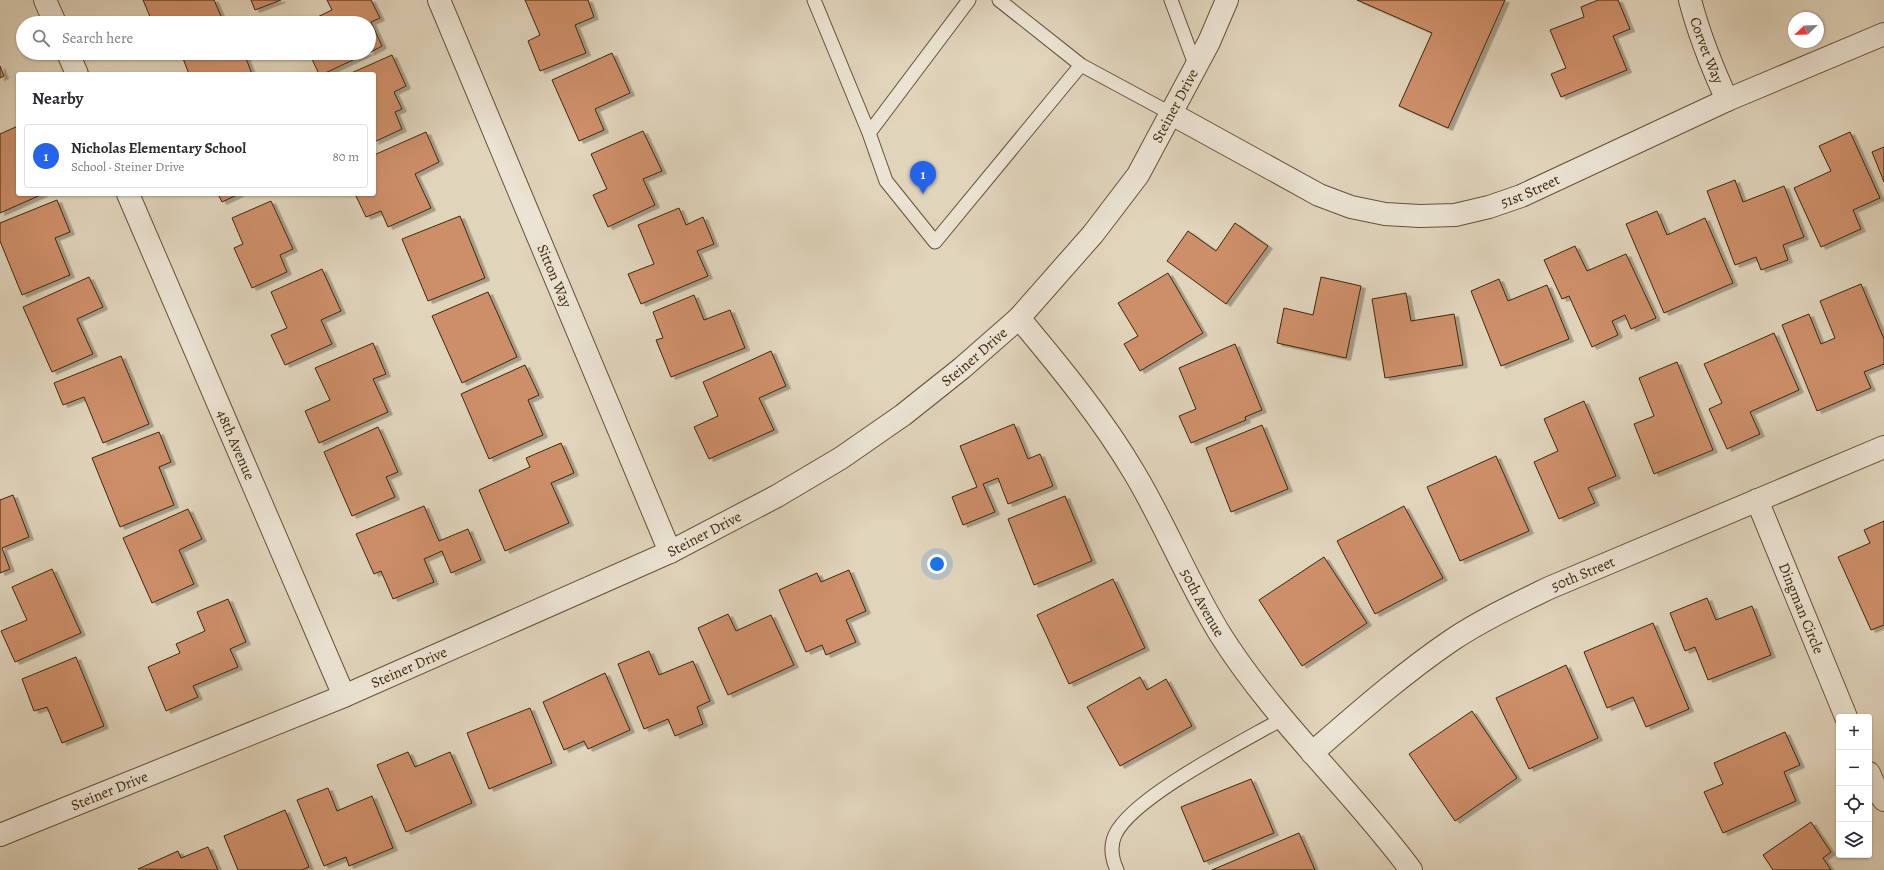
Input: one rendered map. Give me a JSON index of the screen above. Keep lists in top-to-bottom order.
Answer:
{
  "streets": {
    "street": [
      "Corvet Way",
      "Steiner Drive",
      "51st Street",
      "Sitton Way",
      "48th Avenue",
      "50th Street",
      "50th Avenue",
      "Dingman Circle"
    ]
  },
  "crossings": [
    ["Corvet Way", "51st Street"],
    ["Steiner Drive", "51st Street"],
    ["Steiner Drive", "Sitton Way"],
    ["Steiner Drive", "48th Avenue"],
    ["Steiner Drive", "50th Avenue"],
    ["50th Street", "50th Avenue"],
    ["50th Street", "Dingman Circle"]
  ],
  "north": "bottom left",
  "page": {
    "search": "Search here",
    "heading": "Nearby",
    "list": [
      {
        "mark": "1",
        "name": "Nicholas Elementary School",
        "note": "School · Steiner Drive",
        "value": "80 m"
      }
    ],
    "pins": "1",
    "map_buttons": ["+", "−"]
  }
}
